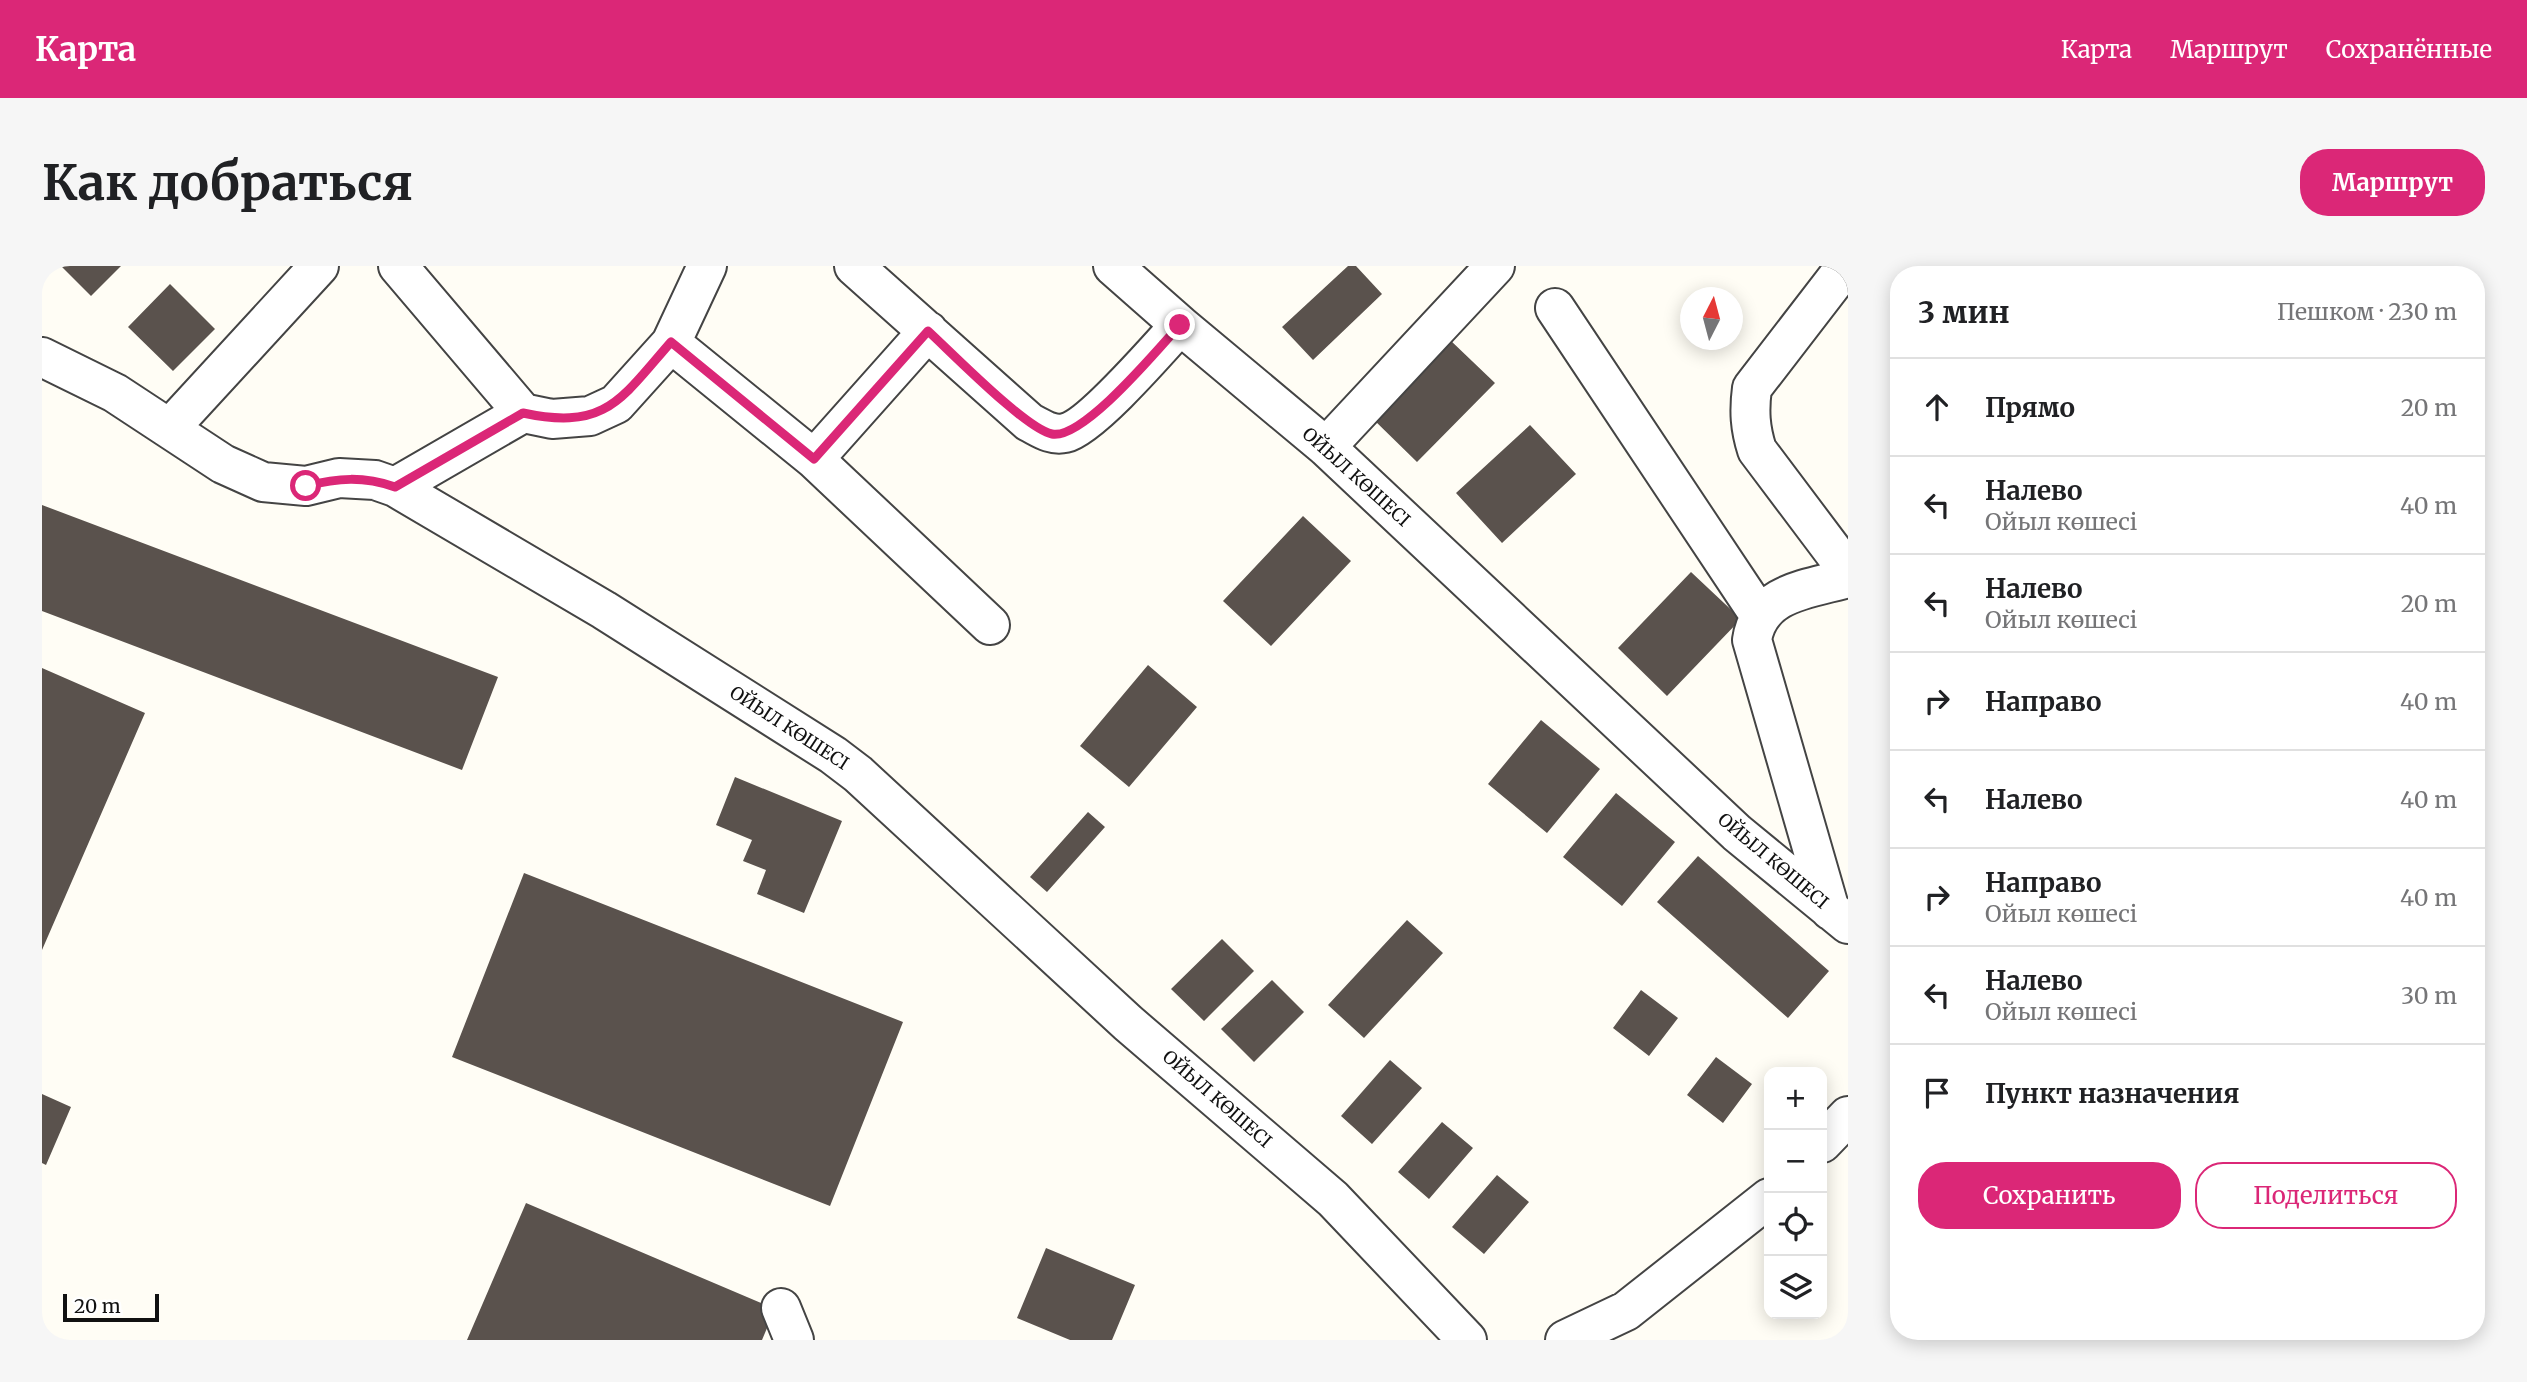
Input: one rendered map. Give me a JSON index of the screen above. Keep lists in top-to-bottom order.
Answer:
{
  "streets": {
    "street": ["ОЙЫЛ КӨШЕСІ"]
  },
  "scale_bar": "20 m",
  "north": "top",
  "page": {
    "header": "Карта",
    "nav": ["Карта", "Маршрут", "Сохранённые"],
    "buttons": [
      "Маршрут",
      ["Сохранить", "Поделиться"]
    ],
    "title": "Как добраться",
    "heading": ["3 мин", "Пешком · 230 m"],
    "list": [
      ["Прямо", "20 m"],
      ["Налево", "Ойыл көшесі", "40 m"],
      ["Налево", "Ойыл көшесі", "20 m"],
      ["Направо", "40 m"],
      ["Налево", "40 m"],
      ["Направо", "Ойыл көшесі", "40 m"],
      ["Налево", "Ойыл көшесі", "30 m"],
      "Пункт назначения"
    ],
    "map_buttons": ["+", "−"],
    "scale": "20 m"
  }
}
